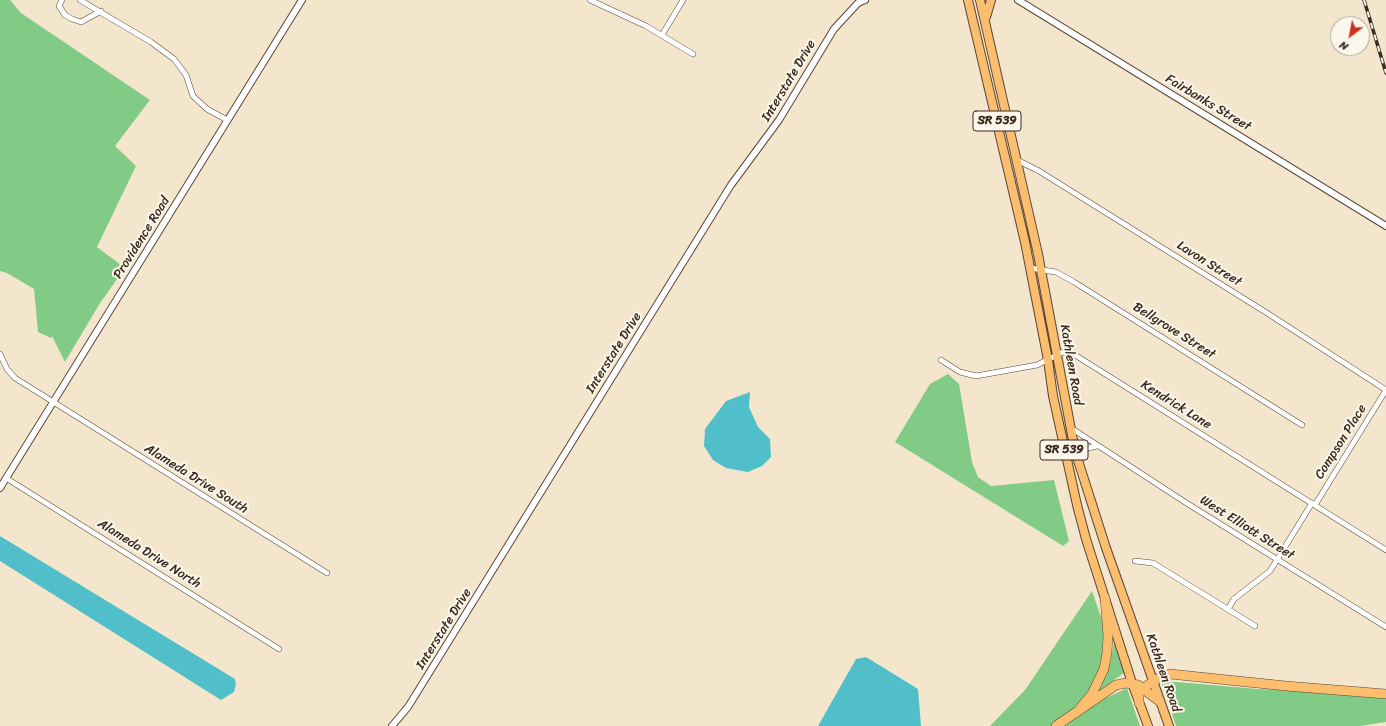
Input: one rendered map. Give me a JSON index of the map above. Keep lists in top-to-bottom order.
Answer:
{
  "streets": {
    "main road": ["SR 539", "Kathleen Road"],
    "street": [
      "Interstate Drive",
      "Fairbanks Street",
      "Providence Road",
      "Lavon Street",
      "Bellgrove Street",
      "Kendrick Lane",
      "Compson Place",
      "Alameda Drive South",
      "West Elliott Street",
      "Alameda Drive North"
    ]
  },
  "crossings": [
    ["Providence Road", "Alameda Drive South"],
    ["Providence Road", "Alameda Drive North"],
    ["Lavon Street", "Kathleen Road"],
    ["Lavon Street", "Compson Place"],
    ["Bellgrove Street", "Kathleen Road"],
    ["Kathleen Road", "Kendrick Lane"],
    ["Kathleen Road", "West Elliott Street"],
    ["Kendrick Lane", "Compson Place"],
    ["Compson Place", "West Elliott Street"]
  ],
  "north": "bottom left"
}
